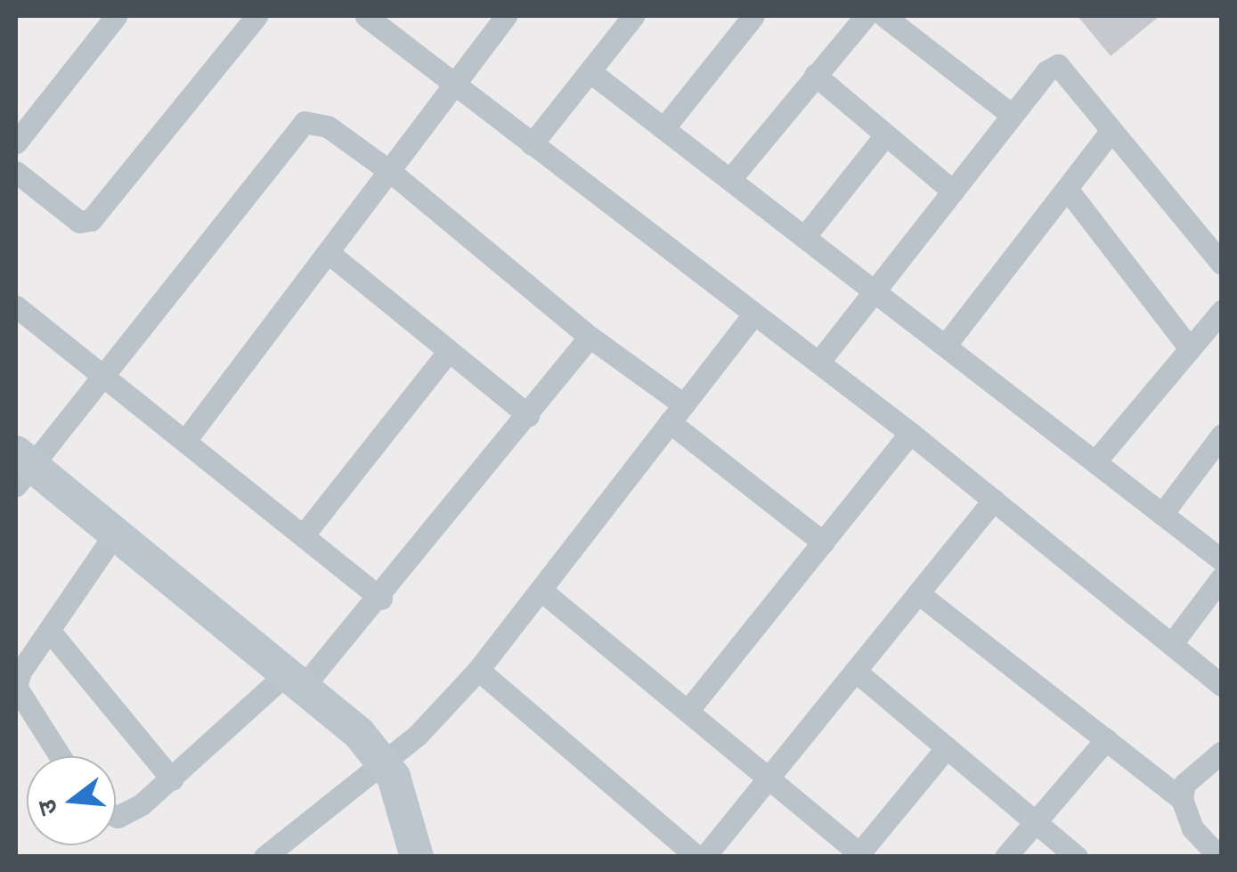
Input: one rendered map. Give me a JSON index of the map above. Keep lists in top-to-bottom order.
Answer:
{
  "north": "left"
}
